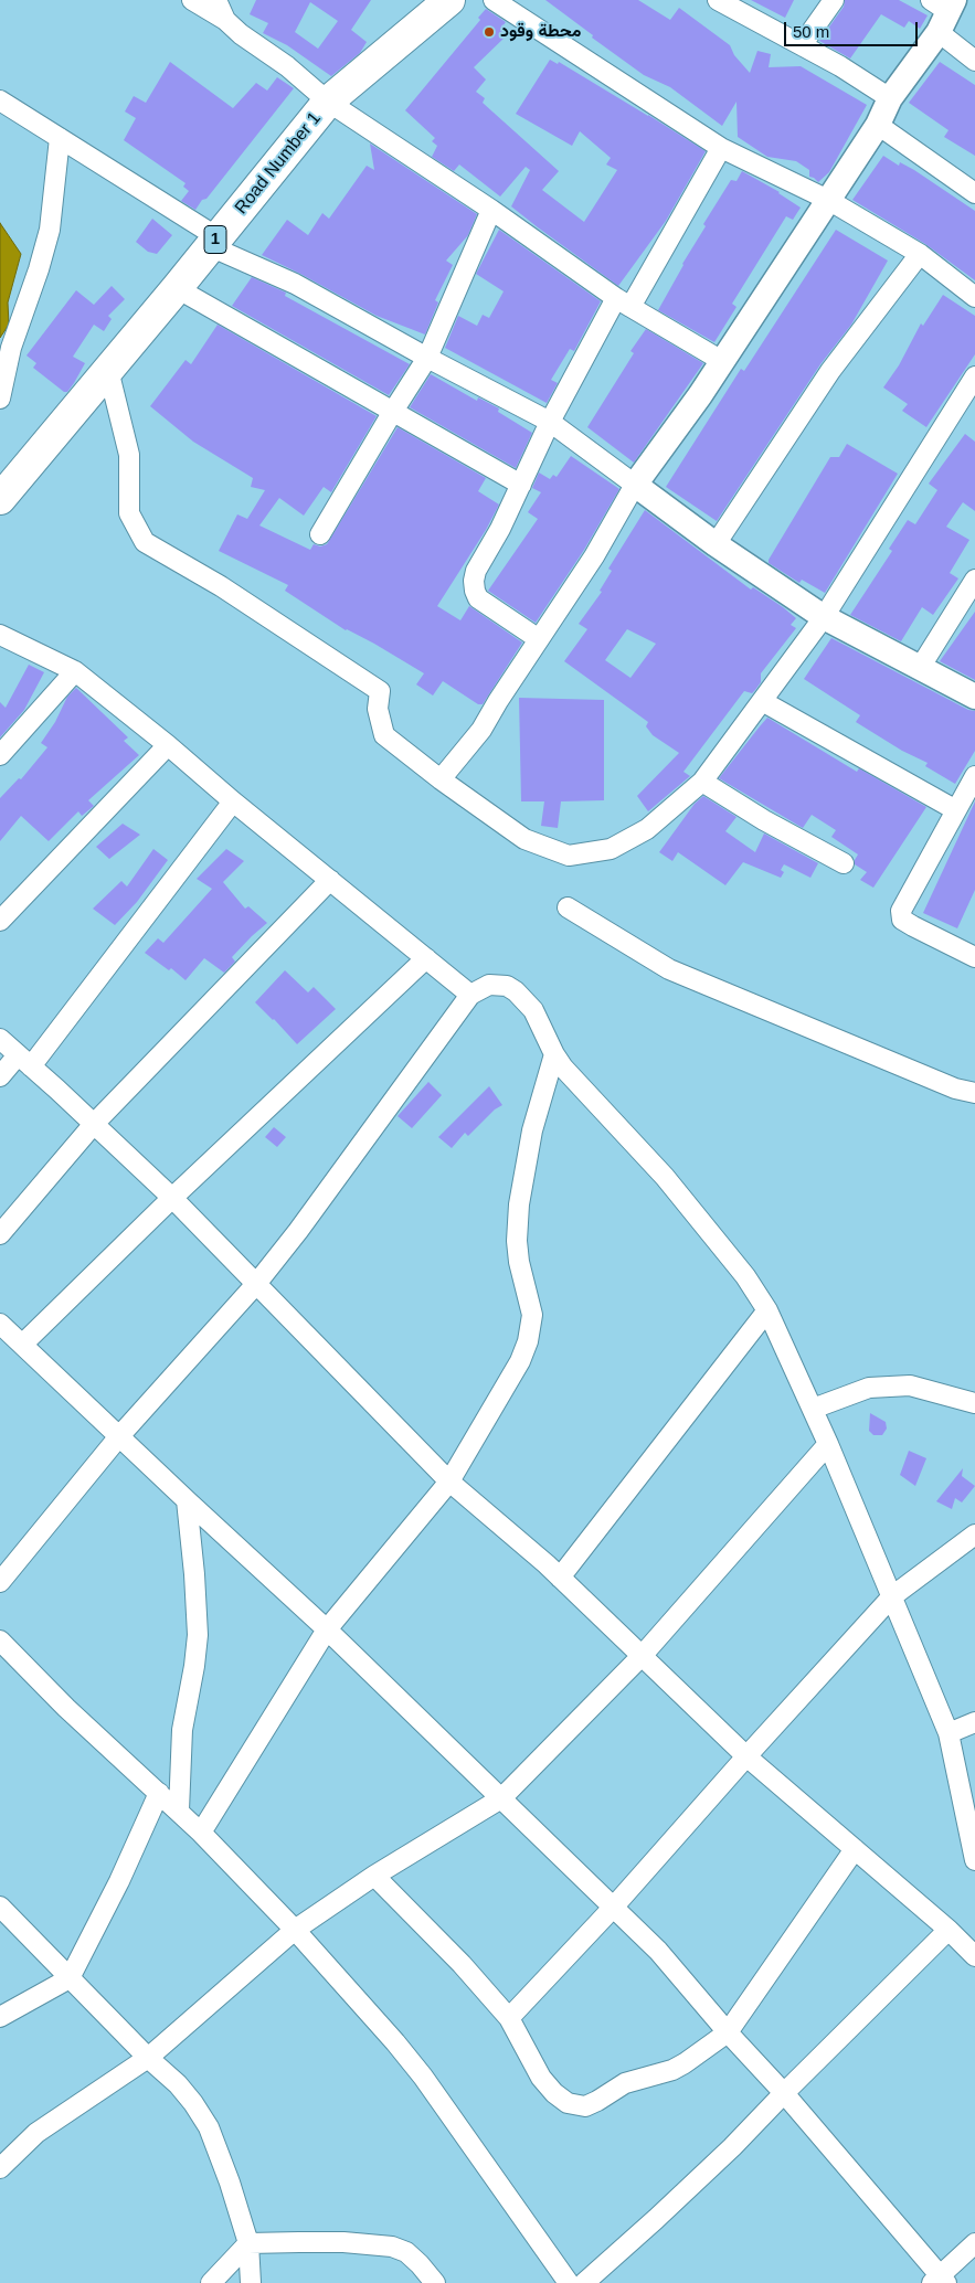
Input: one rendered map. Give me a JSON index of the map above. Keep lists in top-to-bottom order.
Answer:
{
  "streets": {
    "highway": ["Road Number 1", "1"]
  },
  "places": ["محطة وقود"],
  "scale_bar": "50 m"
}
